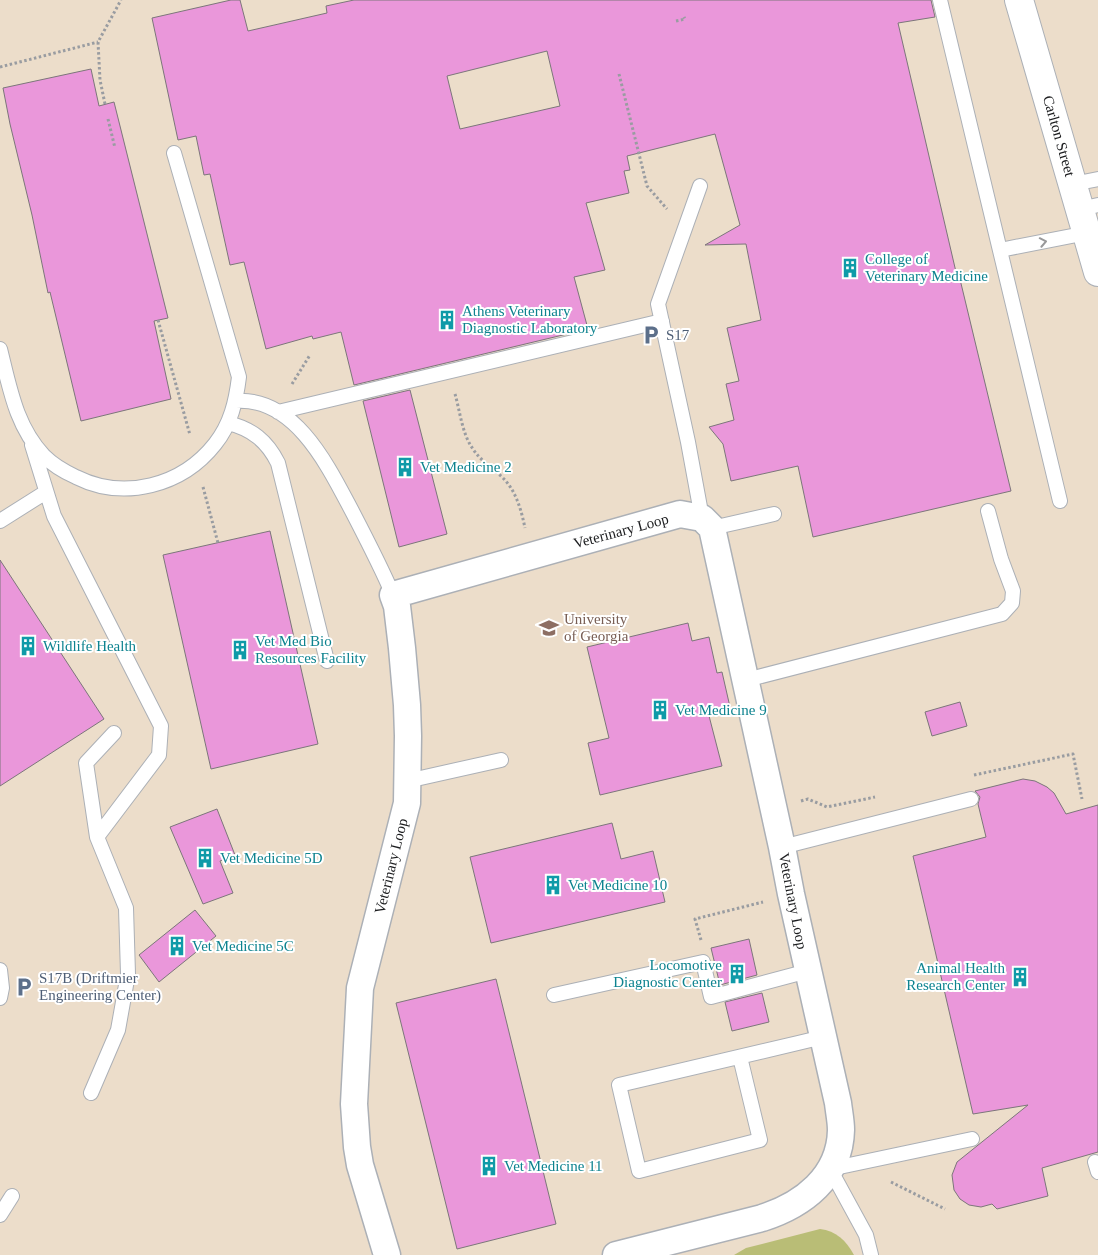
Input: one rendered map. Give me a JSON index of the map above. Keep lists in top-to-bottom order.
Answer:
{
  "streets": {
    "street": ["Carlton Street", "Veterinary Loop"]
  },
  "places": {
    "building": [
      "College of Veterinary Medicine",
      "Athens Veterinary Diagnostic Laboratory",
      "Vet Medicine 2",
      "Wildlife Health",
      "Vet Med Bio Resources Facility",
      "Vet Medicine 9",
      "Vet Medicine 5D",
      "Vet Medicine 10",
      "Vet Medicine 5C",
      "Locomotive Diagnostic Center",
      "Animal Health Research Center",
      "Vet Medicine 11"
    ],
    "parking": ["S17", "S17B (Driftmier Engineering Center)"],
    "school or university": ["University of Georgia"]
  }
}
